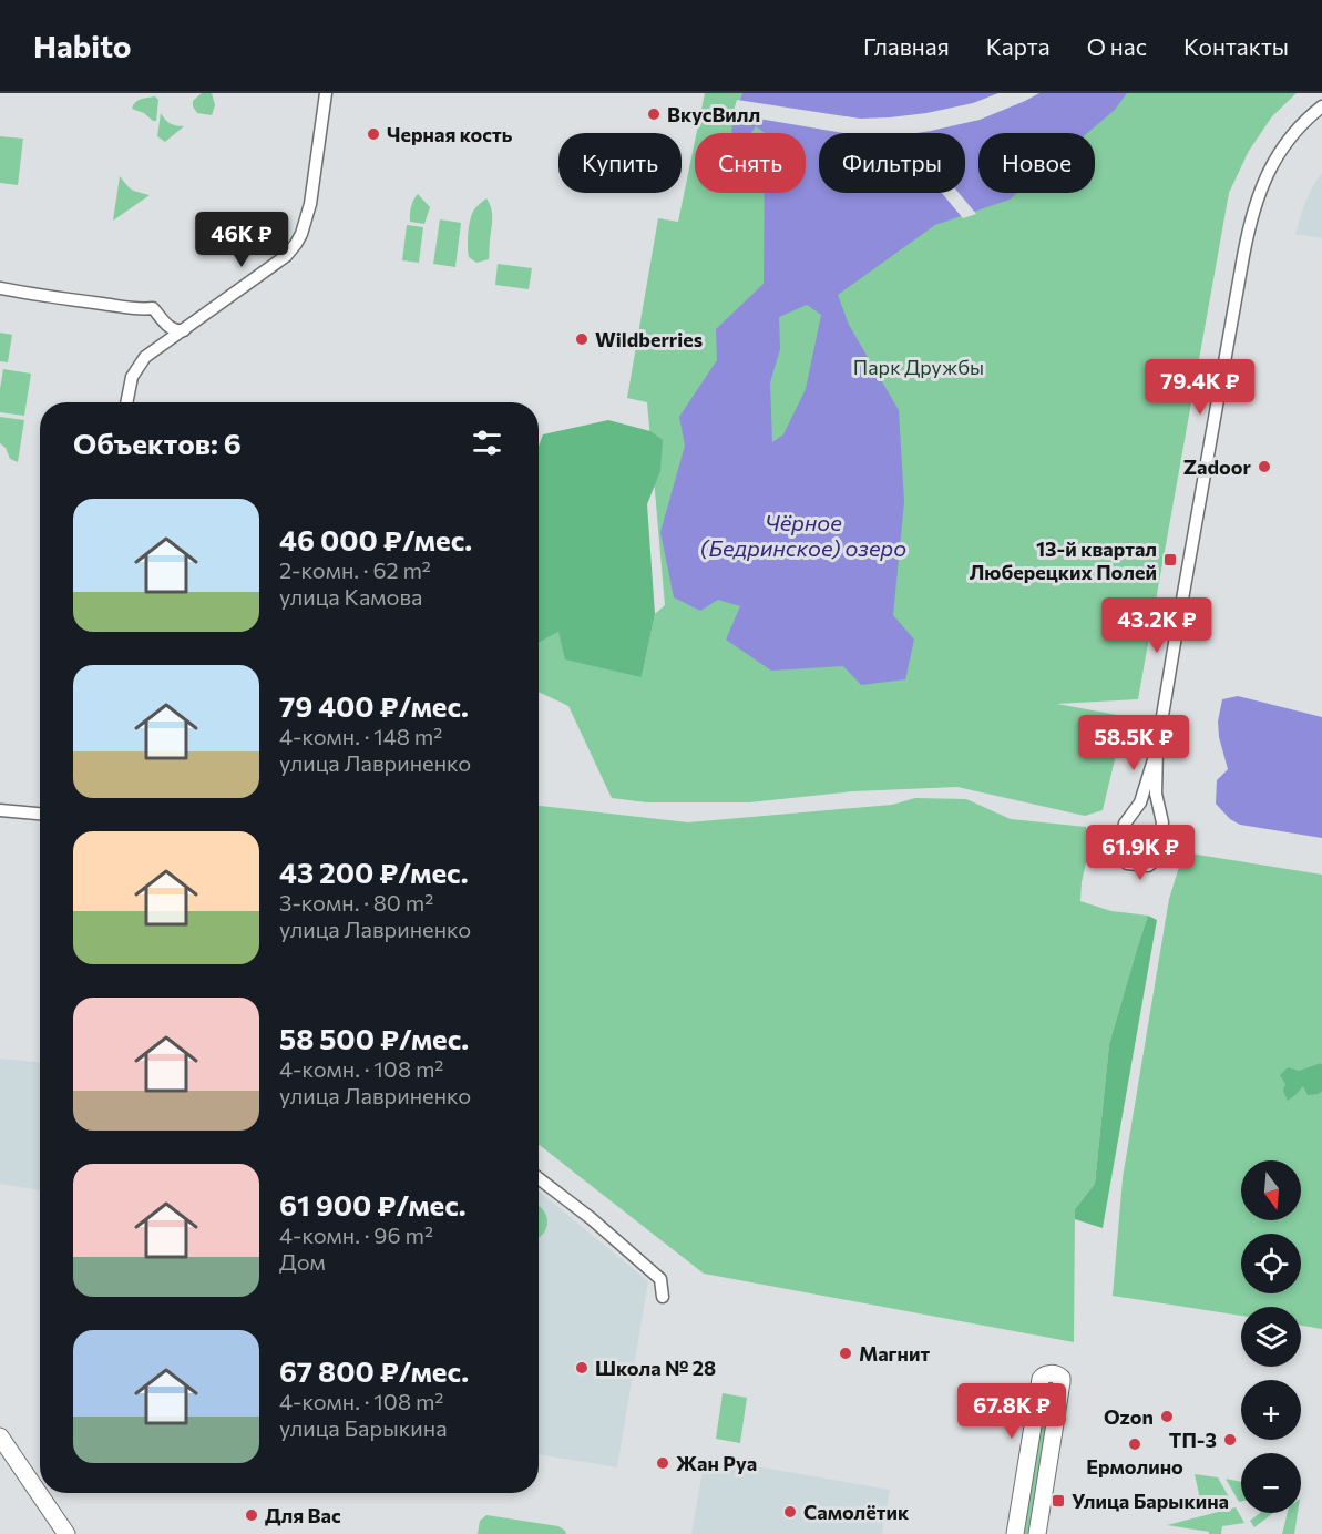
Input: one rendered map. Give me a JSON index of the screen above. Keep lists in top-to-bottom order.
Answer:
{
  "water": ["Чёрное (Бедринское) озеро"],
  "parks": ["Парк Дружбы"],
  "places": {
    "other": [
      "ВкусВилл",
      "Черная кость",
      "Wildberries",
      "Zadoor",
      "Магнит",
      "Школа № 28",
      "Ozon",
      "ТП-3",
      "Ермолино",
      "Жан Руа",
      "Самолётик",
      "Для Вас"
    ],
    "transit": ["13-й квартал Люберецких Полей", "Улица Барыкина"]
  },
  "north": "bottom",
  "page": {
    "header": "Habito",
    "nav": [
      "Главная",
      "Карта",
      "О нас",
      "Контакты"
    ],
    "chip": [
      "Купить",
      "Снять",
      "Фильтры",
      "Новое"
    ],
    "price": [
      "46K ₽",
      "79.4K ₽",
      "43.2K ₽",
      "58.5K ₽",
      "61.9K ₽",
      "67.8K ₽"
    ],
    "heading": "Объектов: 6",
    "list": [
      {
        "name": "46 000 ₽/мес.",
        "note": "2-комн. · 62 m² · улица Камова"
      },
      {
        "name": "79 400 ₽/мес.",
        "note": "4-комн. · 148 m² · улица Лавриненко"
      },
      {
        "name": "43 200 ₽/мес.",
        "note": "3-комн. · 80 m² · улица Лавриненко"
      },
      {
        "name": "58 500 ₽/мес.",
        "note": "4-комн. · 108 m² · улица Лавриненко"
      },
      {
        "name": "61 900 ₽/мес.",
        "note": "4-комн. · 96 m² · Дом"
      },
      {
        "name": "67 800 ₽/мес.",
        "note": "4-комн. · 108 m² · улица Барыкина"
      }
    ],
    "map_buttons": ["+", "−"]
  }
}
